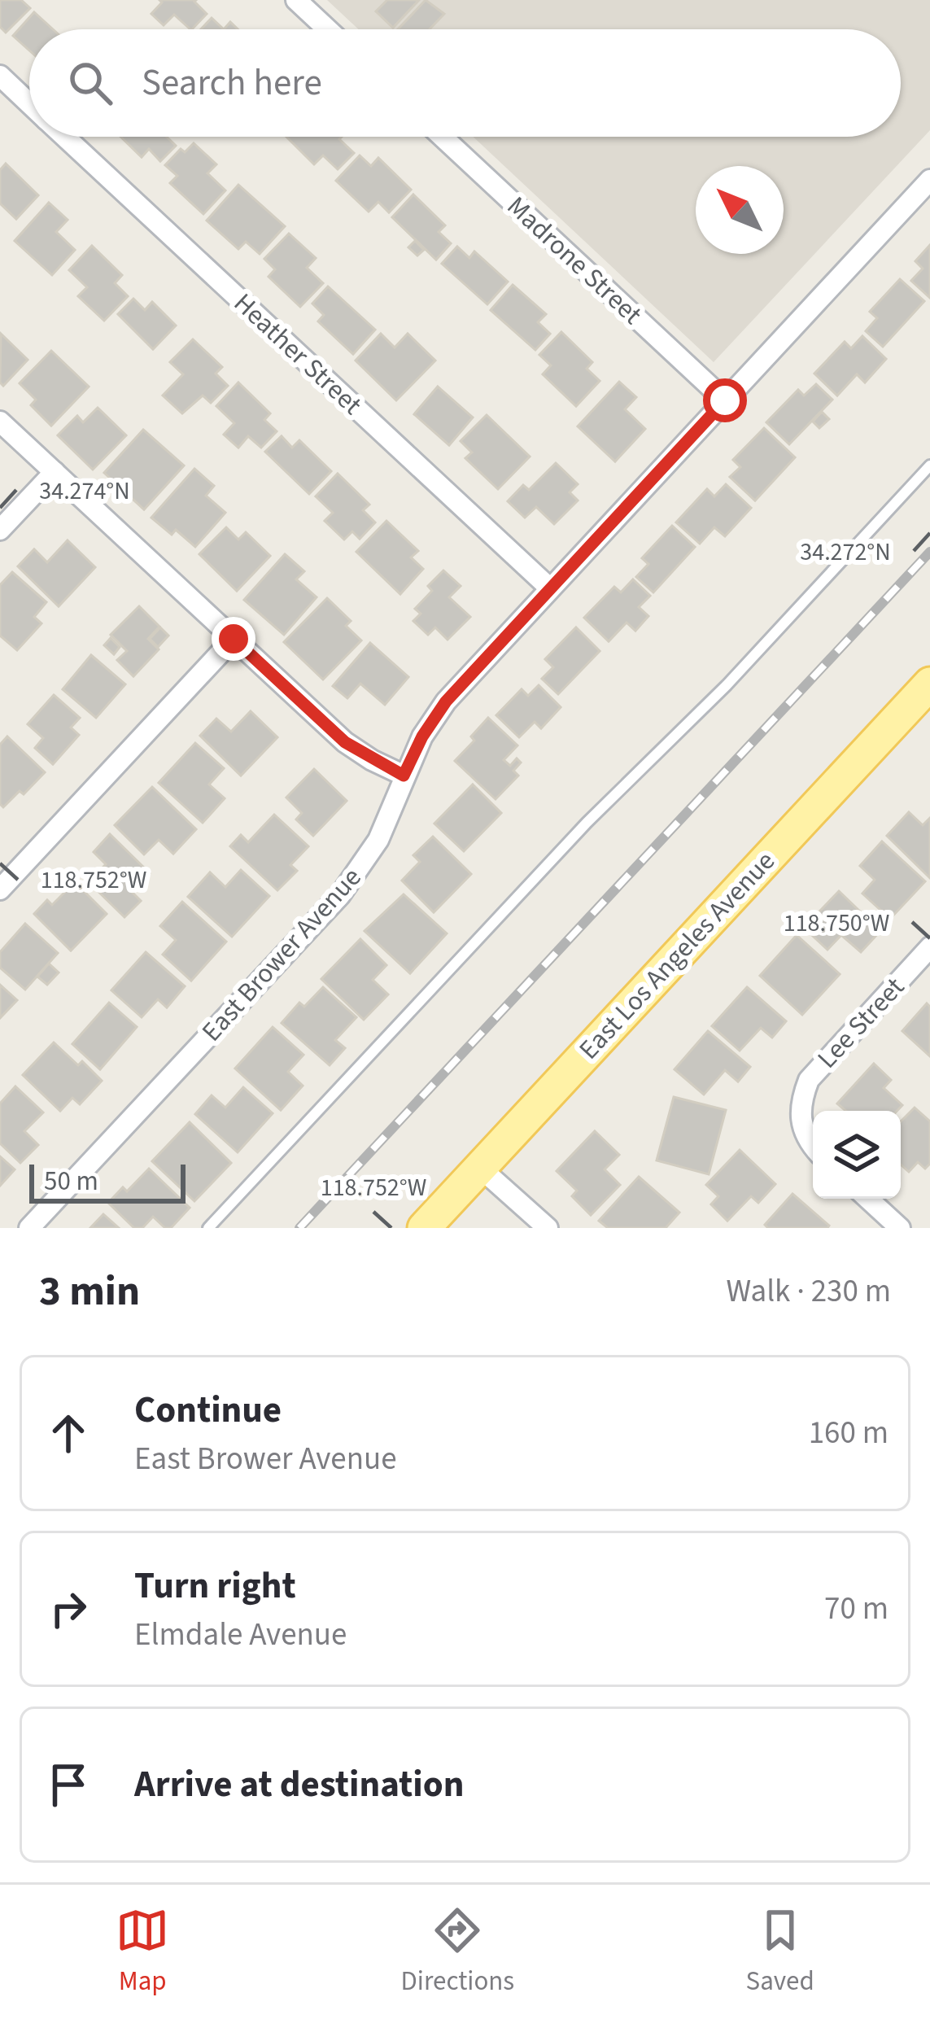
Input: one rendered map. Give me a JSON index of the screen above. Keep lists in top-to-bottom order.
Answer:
{
  "streets": {
    "main road": ["East Los Angeles Avenue"],
    "street": [
      "Madrone Street",
      "Heather Street",
      "East Brower Avenue",
      "Lee Street"
    ]
  },
  "crossings": [
    ["Madrone Street", "East Brower Avenue"],
    ["Heather Street", "East Brower Avenue"]
  ],
  "scale_bar": "50 m",
  "north": "top left",
  "page": {
    "search": "Search here",
    "scale": "50 m",
    "heading": ["3 min", "Walk · 230 m"],
    "list": [
      ["Continue", "East Brower Avenue", "160 m"],
      ["Turn right", "Elmdale Avenue", "70 m"],
      "Arrive at destination"
    ],
    "nav": ["Map", "Directions", "Saved"]
  },
  "coordinates": [
    "34.274°N",
    "34.272°N",
    "118.752°W",
    "118.750°W"
  ]
}
